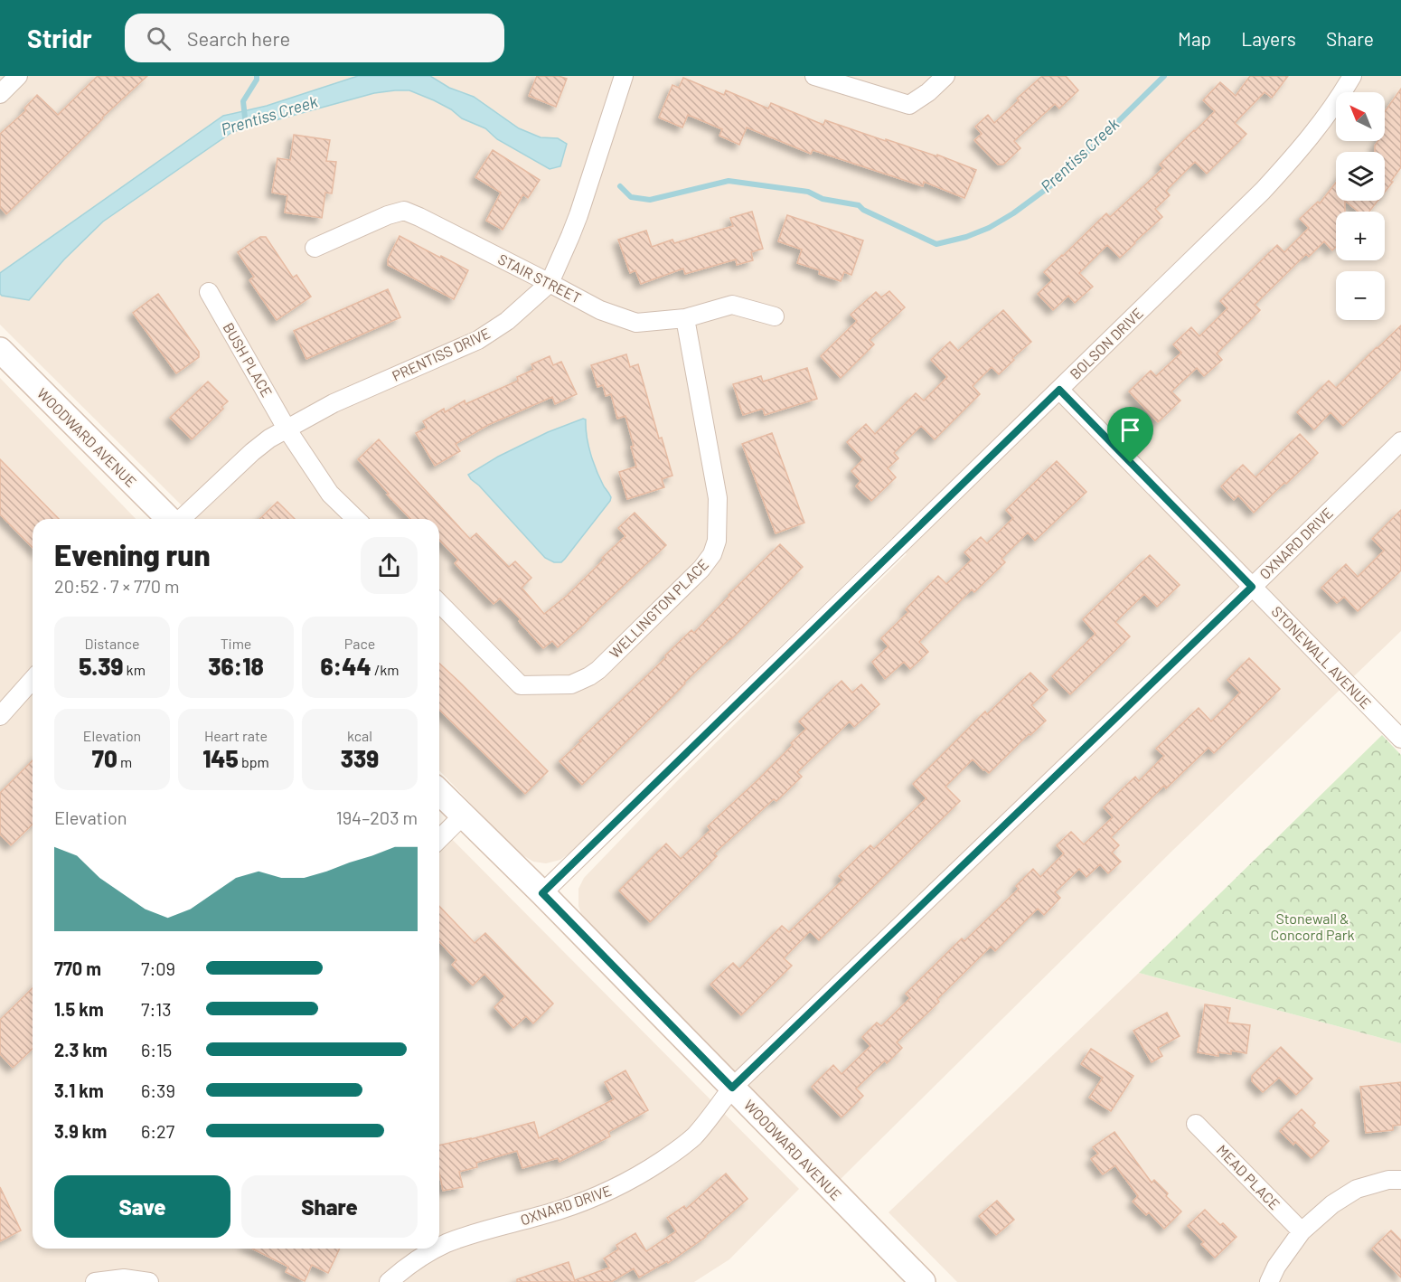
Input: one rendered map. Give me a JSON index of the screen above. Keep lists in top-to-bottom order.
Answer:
{
  "streets": {
    "main road": ["WOODWARD AVENUE"],
    "street": [
      "STAIR STREET",
      "BOLSON DRIVE",
      "PRENTISS DRIVE",
      "BUSH PLACE",
      "OXNARD DRIVE",
      "WELLINGTON PLACE",
      "STONEWALL AVENUE",
      "MEAD PLACE"
    ]
  },
  "crossings": [
    ["STAIR STREET", "PRENTISS DRIVE"],
    ["STAIR STREET", "WELLINGTON PLACE"],
    ["BOLSON DRIVE", "WOODWARD AVENUE"],
    ["BOLSON DRIVE", "STONEWALL AVENUE"],
    ["PRENTISS DRIVE", "BUSH PLACE"],
    ["WOODWARD AVENUE", "OXNARD DRIVE"],
    ["OXNARD DRIVE", "STONEWALL AVENUE"]
  ],
  "water": ["Prentiss Creek"],
  "parks": ["Stonewall & Concord Park"],
  "north": "top left",
  "page": {
    "header": "Stridr",
    "search": "Search here",
    "nav": ["Map", "Layers", "Share"],
    "map_buttons": ["+", "−"],
    "heading": ["Evening run", "20:52 · 7 × 770 m"],
    "stats": [
      ["Distance", "5.39 km"],
      ["Time", "36:18"],
      ["Pace", "6:44 /km"],
      ["Elevation", "70 m"],
      ["Heart rate", "145 bpm"],
      ["kcal", "339"]
    ],
    "chart": ["Elevation", "194–203 m"],
    "list": [
      {
        "name": "770 m",
        "note": "7:09"
      },
      {
        "name": "1.5 km",
        "note": "7:13"
      },
      {
        "name": "2.3 km",
        "note": "6:15"
      },
      {
        "name": "3.1 km",
        "note": "6:39"
      },
      {
        "name": "3.9 km",
        "note": "6:27"
      }
    ],
    "buttons": ["Save", "Share"]
  }
}
